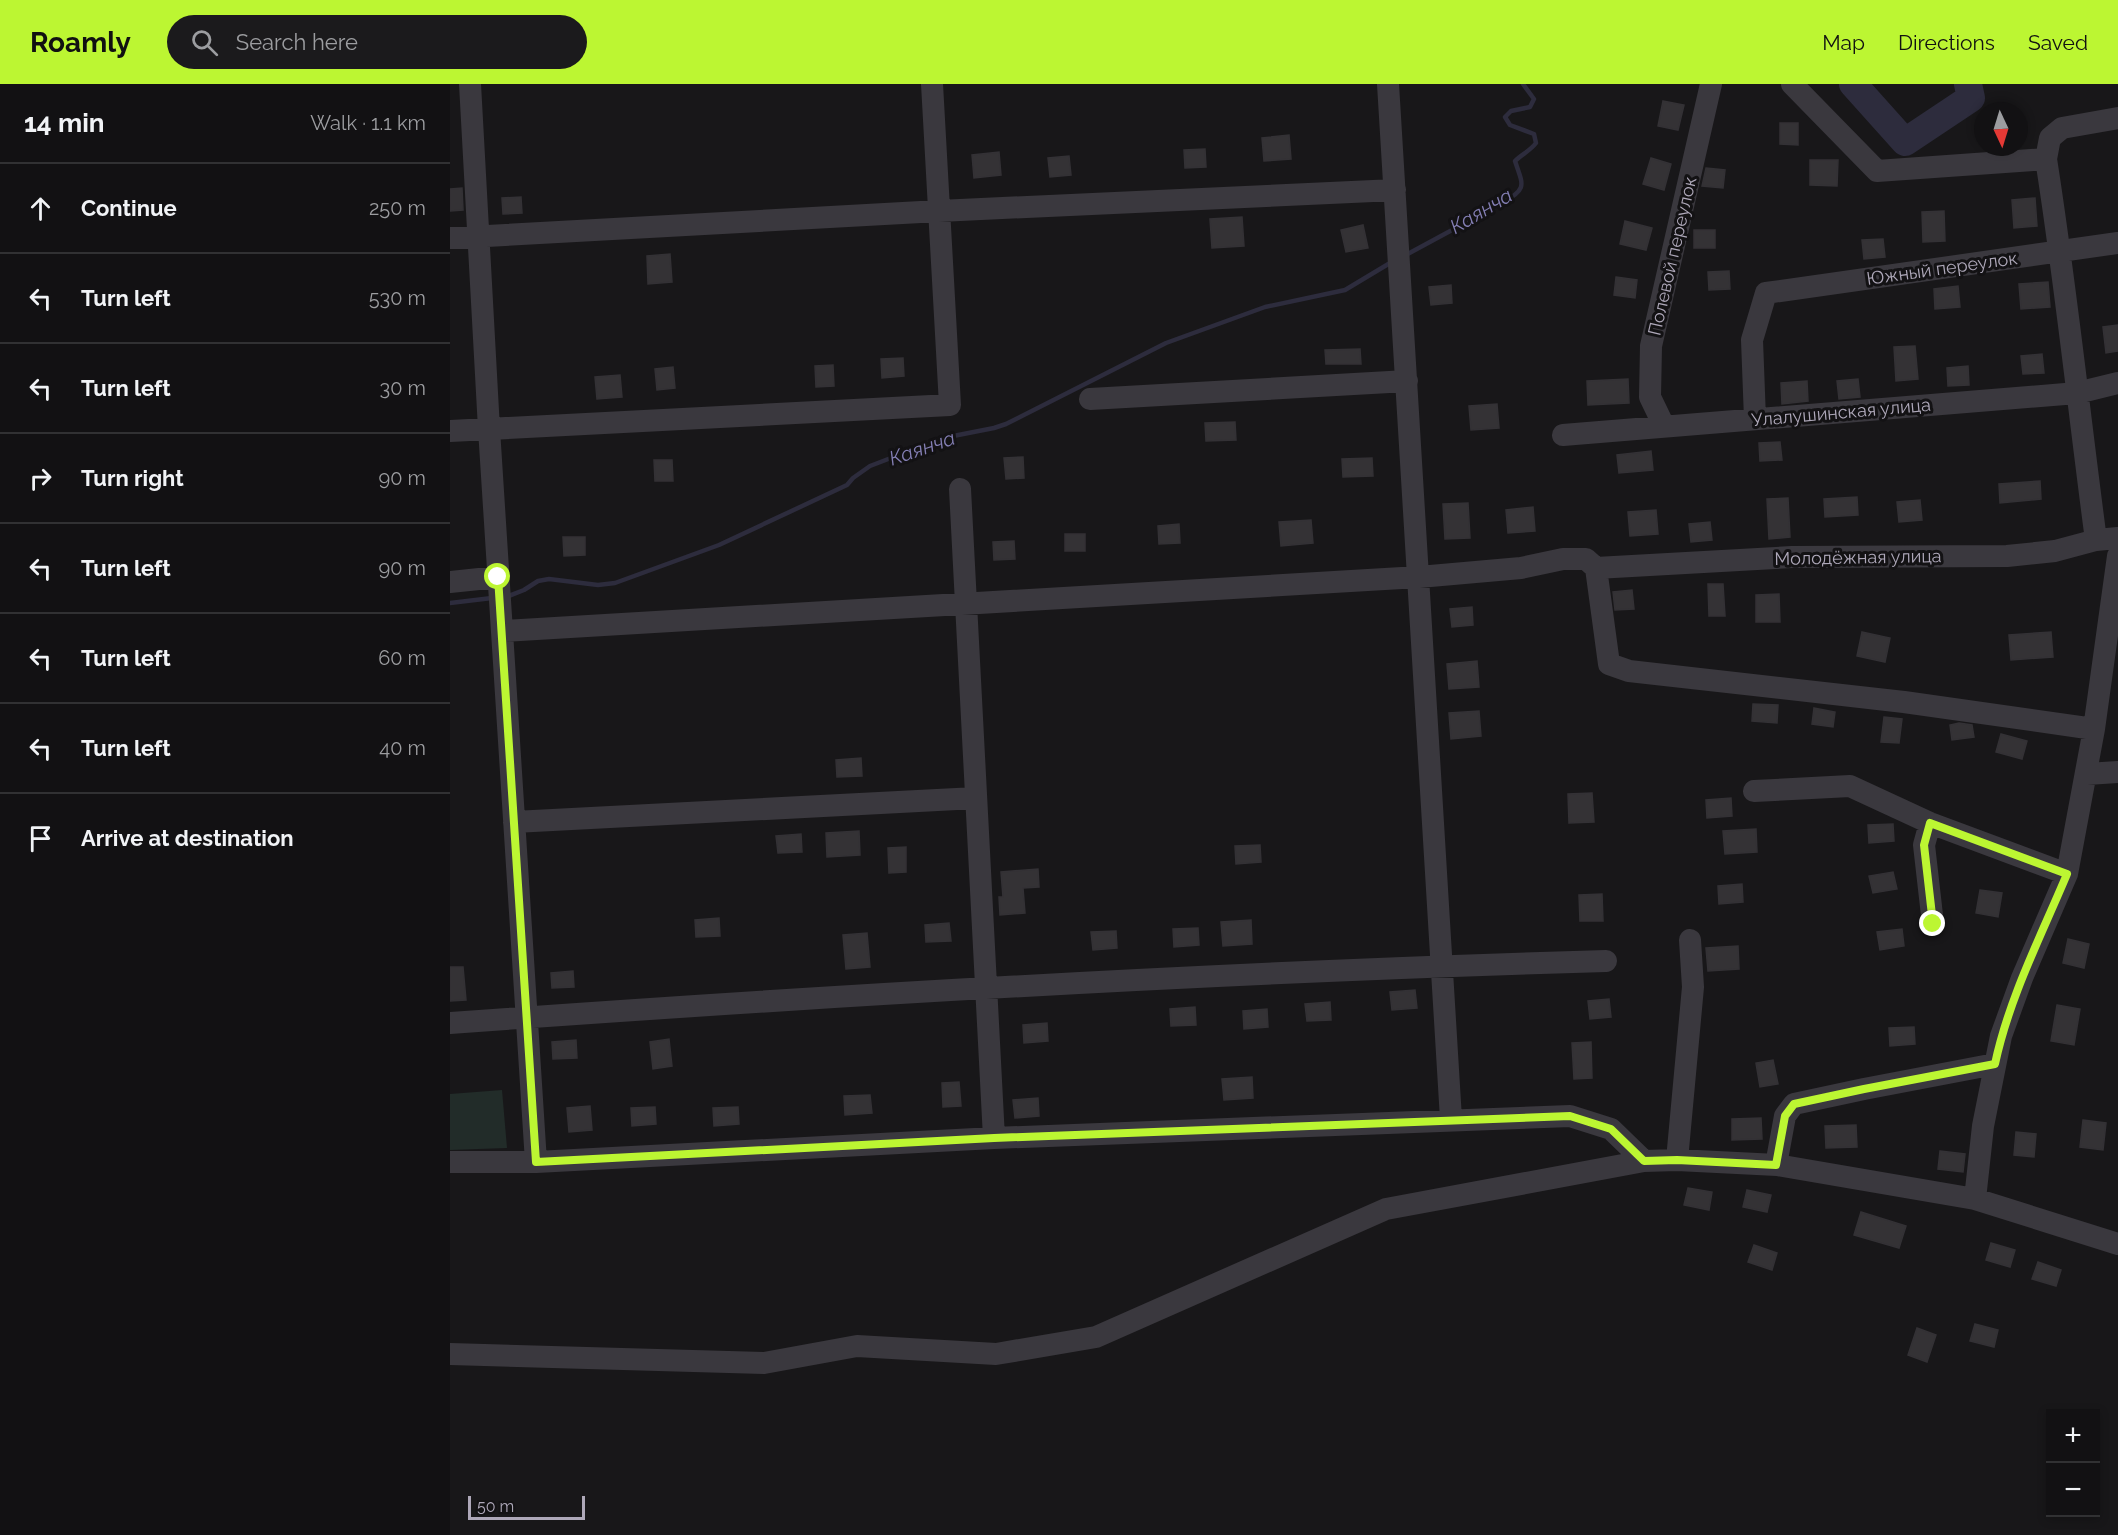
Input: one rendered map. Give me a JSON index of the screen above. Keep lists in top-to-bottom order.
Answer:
{
  "streets": {
    "street": [
      "Полевой переулок",
      "Южный переулок",
      "Улалушинская улица",
      "Молодёжная улица"
    ]
  },
  "crossings": [
    ["Полевой переулок", "Улалушинская улица"],
    ["Южный переулок", "Улалушинская улица"]
  ],
  "water": ["Каянча"],
  "scale_bar": "50 m",
  "north": "bottom",
  "page": {
    "header": "Roamly",
    "search": "Search here",
    "nav": ["Map", "Directions", "Saved"],
    "heading": ["14 min", "Walk · 1.1 km"],
    "list": [
      ["Continue", "250 m"],
      ["Turn left", "530 m"],
      ["Turn left", "30 m"],
      ["Turn right", "90 m"],
      ["Turn left", "90 m"],
      ["Turn left", "60 m"],
      ["Turn left", "40 m"],
      "Arrive at destination"
    ],
    "map_buttons": ["+", "−"],
    "scale": "50 m"
  }
}
